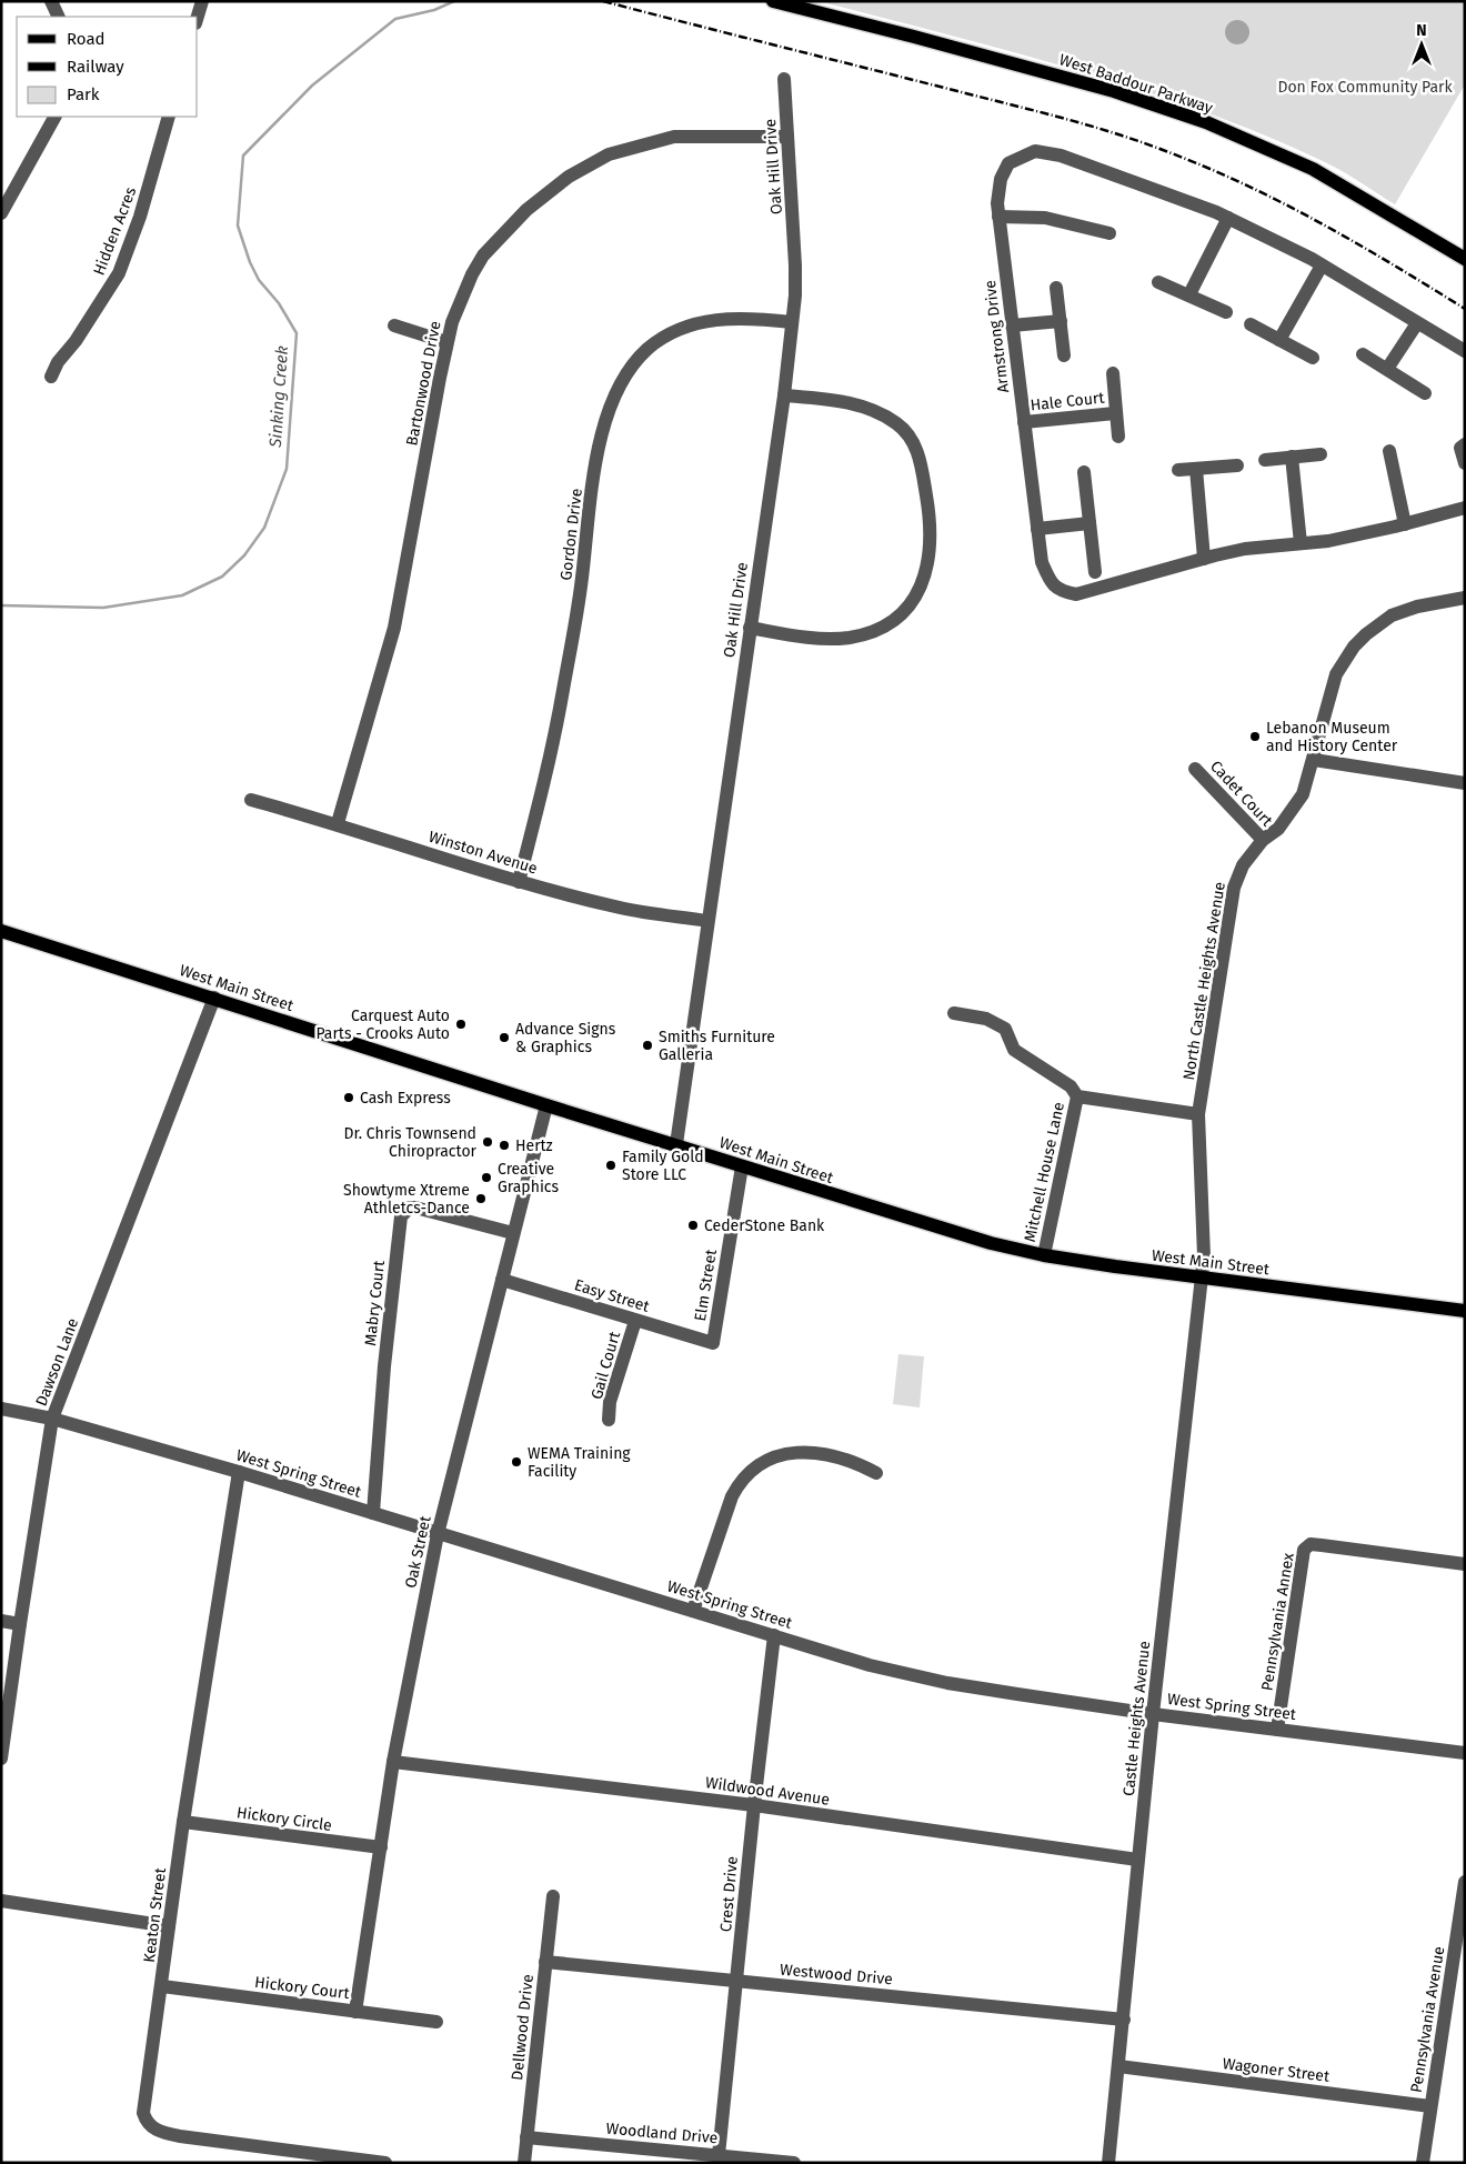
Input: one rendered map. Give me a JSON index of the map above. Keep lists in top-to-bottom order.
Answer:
{
  "streets": {
    "main road": ["West Baddour Parkway", "West Main Street"],
    "street": [
      "Oak Hill Drive",
      "Hidden Acres",
      "Armstrong Drive",
      "Bartonwood Drive",
      "Hale Court",
      "Gordon Drive",
      "Cadet Court",
      "Winston Avenue",
      "North Castle Heights Avenue",
      "Mitchell House Lane",
      "Elm Street",
      "Easy Street",
      "Mabry Court",
      "Dawson Lane",
      "Gail Court",
      "West Spring Street",
      "Oak Street",
      "Pennsylvania Annex",
      "Castle Heights Avenue",
      "Wildwood Avenue",
      "Hickory Circle",
      "Crest Drive",
      "Keaton Street",
      "Westwood Drive",
      "Hickory Court",
      "Pennsylvania Avenue",
      "Dellwood Drive",
      "Wagoner Street",
      "Woodland Drive"
    ]
  },
  "crossings": [
    ["Oak Hill Drive", "Bartonwood Drive"],
    ["Oak Hill Drive", "Gordon Drive"],
    ["Oak Hill Drive", "Winston Avenue"],
    ["Oak Hill Drive", "West Main Street"],
    ["Armstrong Drive", "Hale Court"],
    ["Bartonwood Drive", "Winston Avenue"],
    ["Gordon Drive", "Winston Avenue"],
    ["Cadet Court", "North Castle Heights Avenue"],
    ["North Castle Heights Avenue", "West Main Street"],
    ["North Castle Heights Avenue", "Castle Heights Avenue"],
    ["West Main Street", "Mitchell House Lane"],
    ["West Main Street", "Elm Street"],
    ["West Main Street", "Dawson Lane"],
    ["West Main Street", "Oak Street"],
    ["West Main Street", "Castle Heights Avenue"],
    ["Elm Street", "Easy Street"],
    ["Easy Street", "Gail Court"],
    ["Easy Street", "Oak Street"],
    ["Mabry Court", "West Spring Street"],
    ["Mabry Court", "Oak Street"],
    ["Dawson Lane", "West Spring Street"],
    ["West Spring Street", "Oak Street"],
    ["West Spring Street", "Pennsylvania Annex"],
    ["West Spring Street", "Castle Heights Avenue"],
    ["West Spring Street", "Crest Drive"],
    ["West Spring Street", "Keaton Street"],
    ["Oak Street", "Wildwood Avenue"],
    ["Oak Street", "Hickory Circle"],
    ["Oak Street", "Hickory Court"],
    ["Castle Heights Avenue", "Wildwood Avenue"],
    ["Castle Heights Avenue", "Westwood Drive"],
    ["Castle Heights Avenue", "Wagoner Street"],
    ["Wildwood Avenue", "Crest Drive"],
    ["Hickory Circle", "Keaton Street"],
    ["Crest Drive", "Westwood Drive"],
    ["Crest Drive", "Woodland Drive"],
    ["Keaton Street", "Hickory Court"],
    ["Westwood Drive", "Dellwood Drive"],
    ["Pennsylvania Avenue", "Wagoner Street"],
    ["Dellwood Drive", "Woodland Drive"]
  ],
  "water": ["Sinking Creek"],
  "parks": ["Don Fox Community Park"],
  "places": [
    "Lebanon Museum and History Center",
    "Carquest Auto Parts - Crooks Auto",
    "Advance Signs & Graphics",
    "Smiths Furniture Galleria",
    "Cash Express",
    "Dr. Chris Townsend Chiropractor",
    "Hertz",
    "Family Gold Store LLC",
    "Creative Graphics",
    "Showtyme Xtreme Athletcs-Dance",
    "CederStone Bank",
    "WEMA Training Facility"
  ],
  "legend": ["Road", "Railway", "Park"],
  "north": "top"
}
